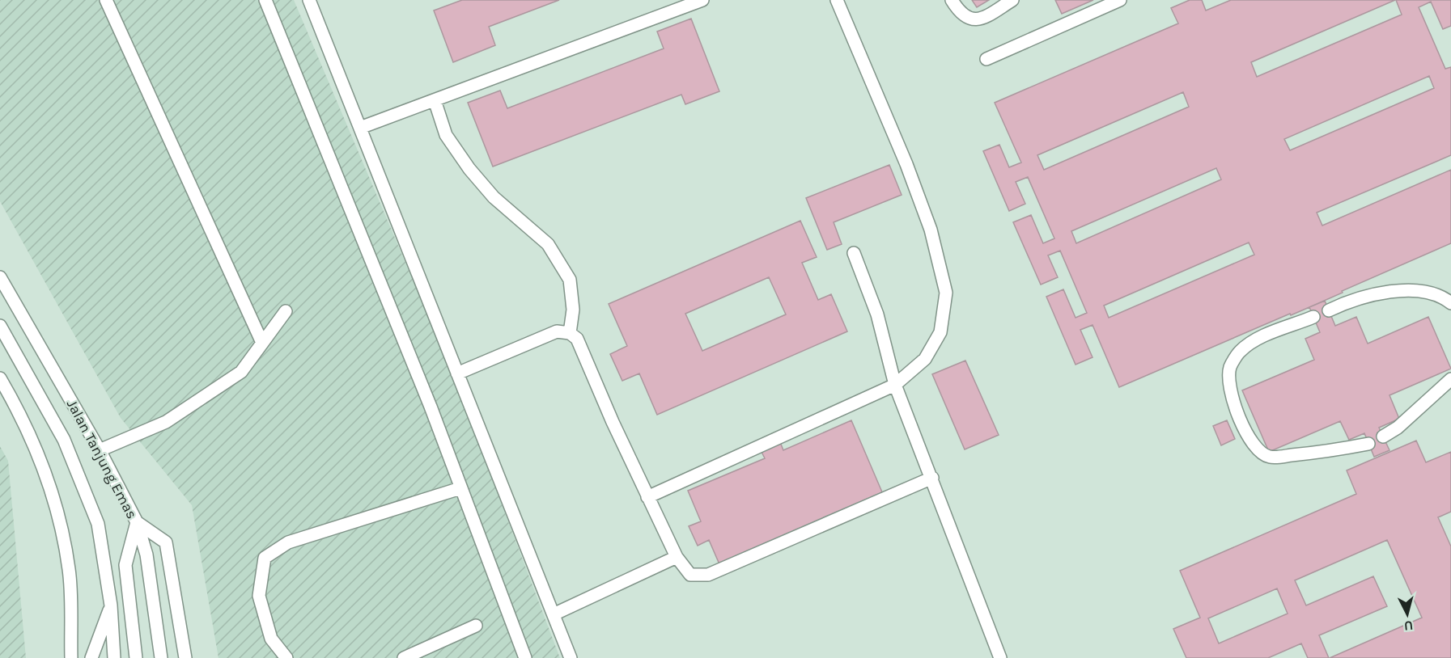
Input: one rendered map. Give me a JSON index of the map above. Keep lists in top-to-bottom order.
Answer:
{
  "streets": {
    "lane": ["Jalan Tanjung Emas"]
  },
  "north": "bottom"
}
